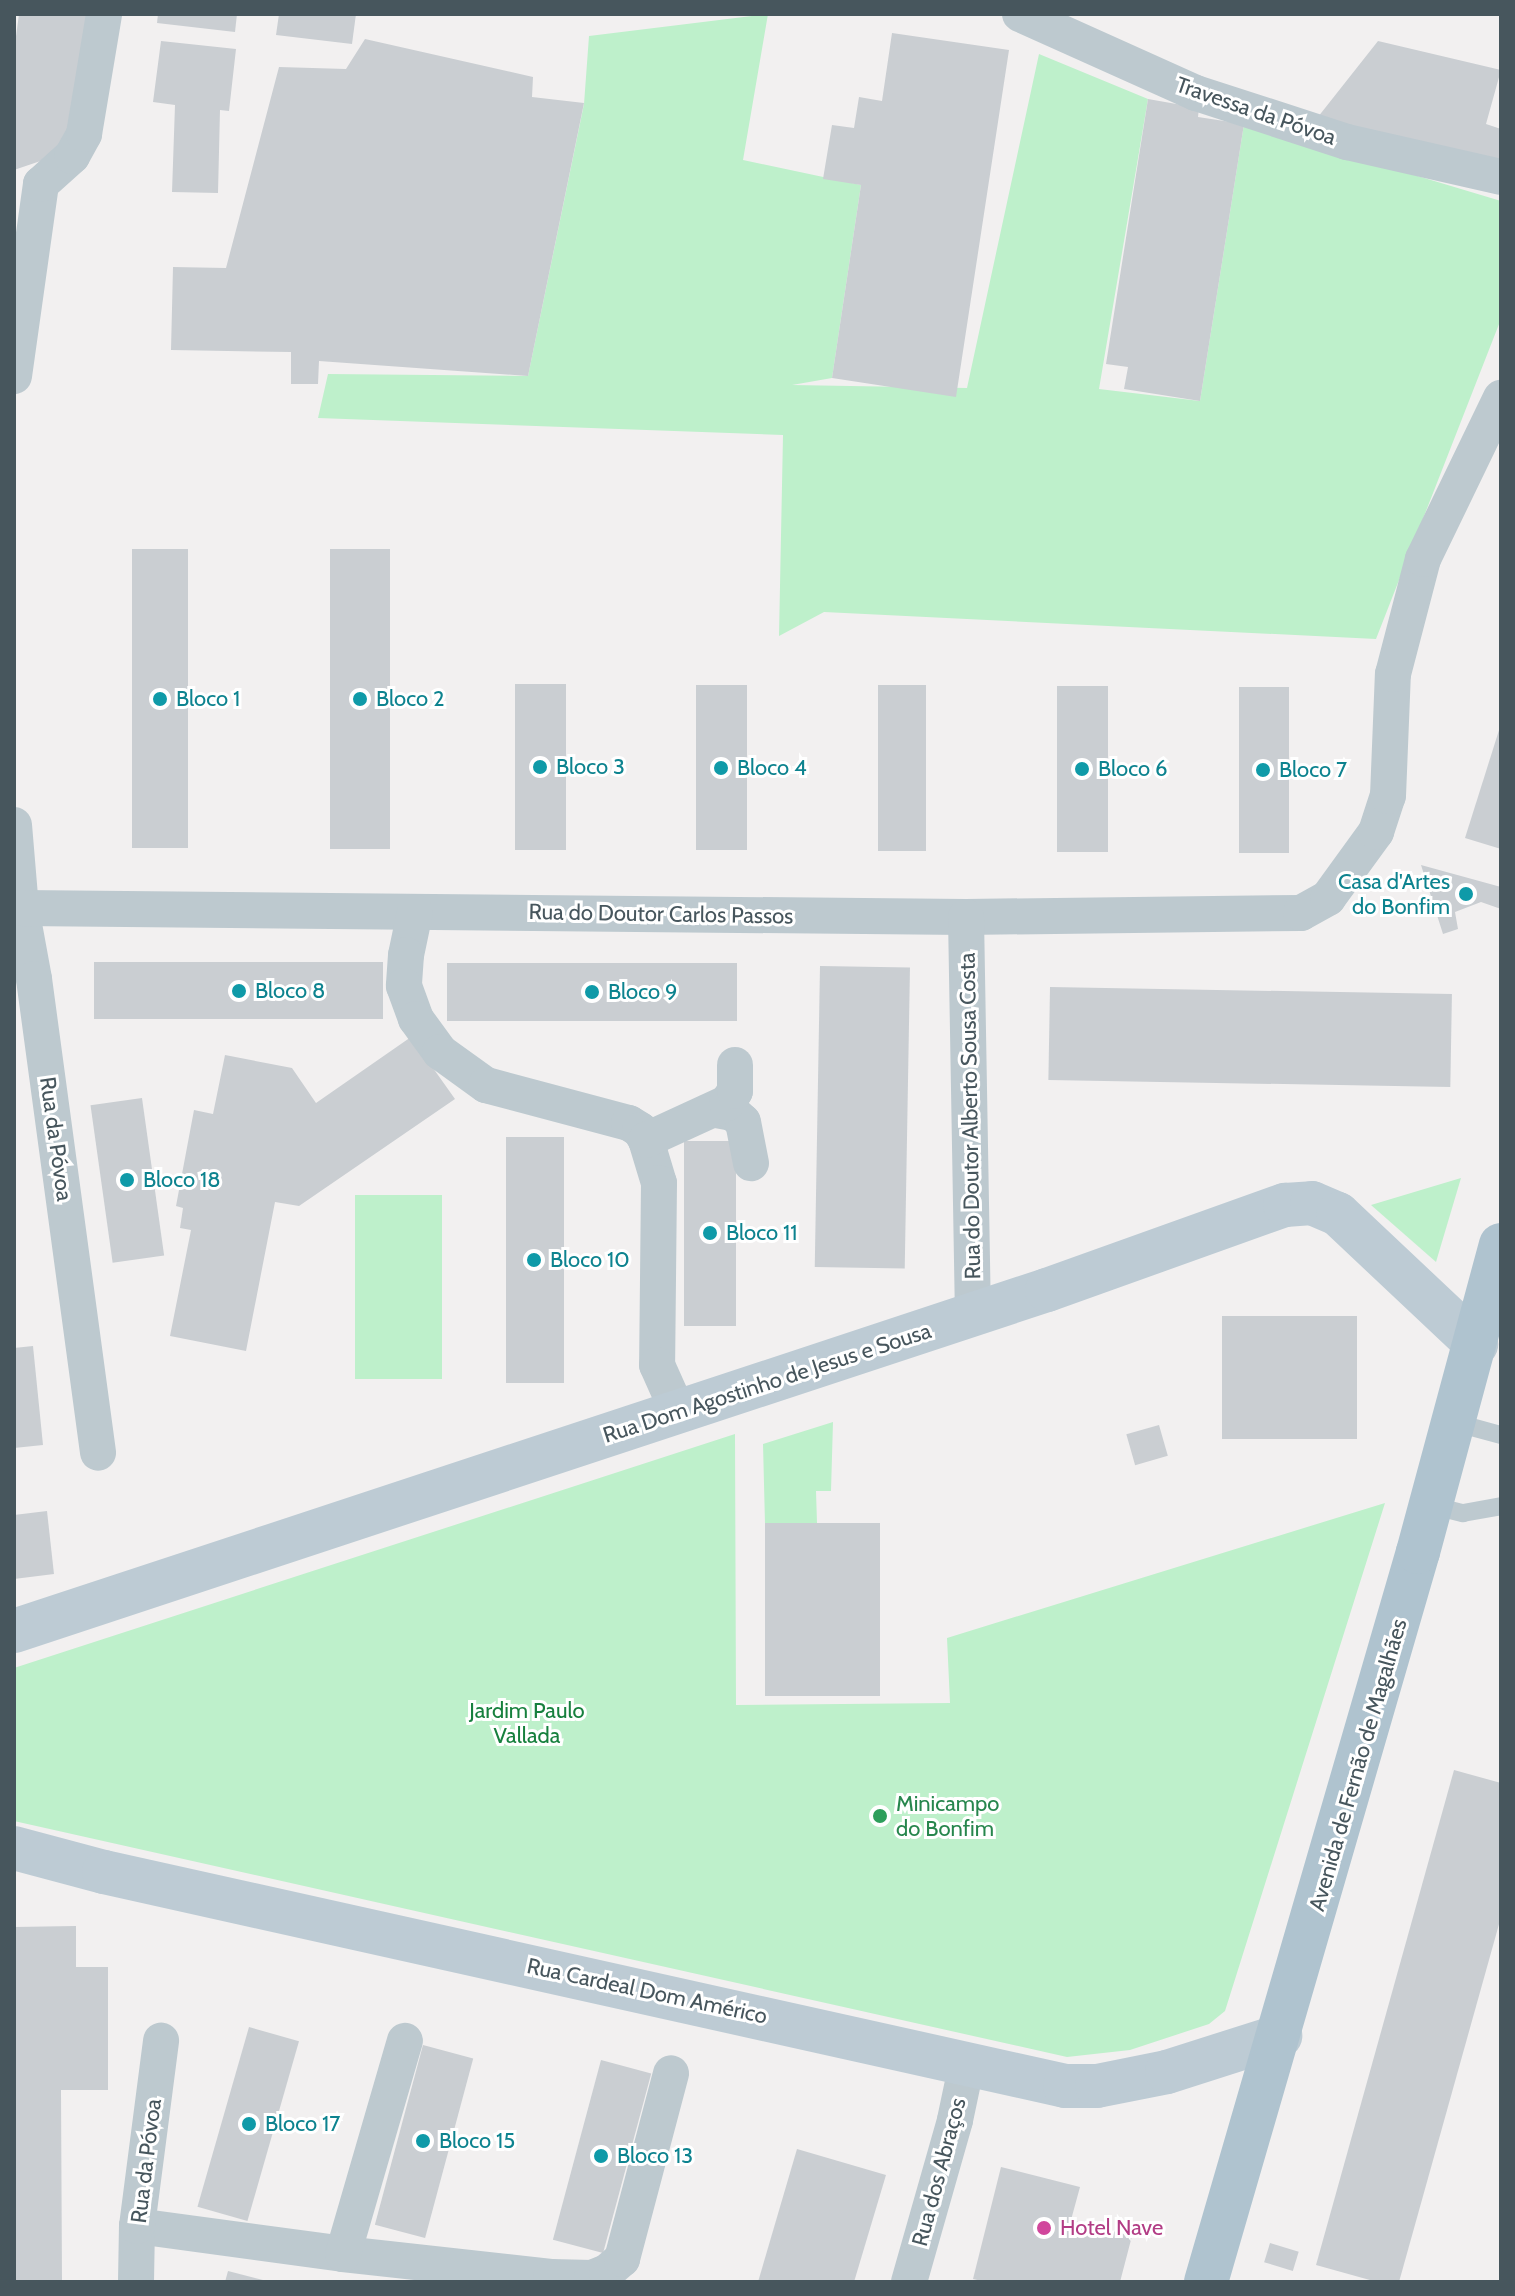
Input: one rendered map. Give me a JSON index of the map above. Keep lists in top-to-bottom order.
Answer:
{
  "streets": {
    "main road": ["Avenida de Fernão de Magalhães"],
    "street": [
      "Travessa da Póvoa",
      "Rua do Doutor Carlos Passos",
      "Rua do Doutor Alberto Sousa Costa",
      "Rua da Póvoa",
      "Rua Dom Agostinho de Jesus e Sousa",
      "Rua Cardeal Dom Américo",
      "Rua dos Abraços"
    ]
  },
  "crossings": [
    ["Rua do Doutor Carlos Passos", "Rua do Doutor Alberto Sousa Costa"],
    ["Rua do Doutor Carlos Passos", "Rua da Póvoa"],
    ["Rua do Doutor Alberto Sousa Costa", "Rua Dom Agostinho de Jesus e Sousa"],
    ["Rua Dom Agostinho de Jesus e Sousa", "Avenida de Fernão de Magalhães"],
    ["Avenida de Fernão de Magalhães", "Rua Cardeal Dom Américo"],
    ["Rua Cardeal Dom Américo", "Rua dos Abraços"]
  ],
  "parks": ["Jardim Paulo Vallada"],
  "places": [
    "Bloco 1",
    "Bloco 2",
    "Bloco 3",
    "Bloco 4",
    "Bloco 6",
    "Bloco 7",
    "Casa d'Artes do Bonfim",
    "Bloco 8",
    "Bloco 9",
    "Bloco 18",
    "Bloco 11",
    "Bloco 10",
    "Minicampo do Bonfim",
    "Bloco 17",
    "Bloco 15",
    "Bloco 13",
    "Hotel Nave"
  ]
}
